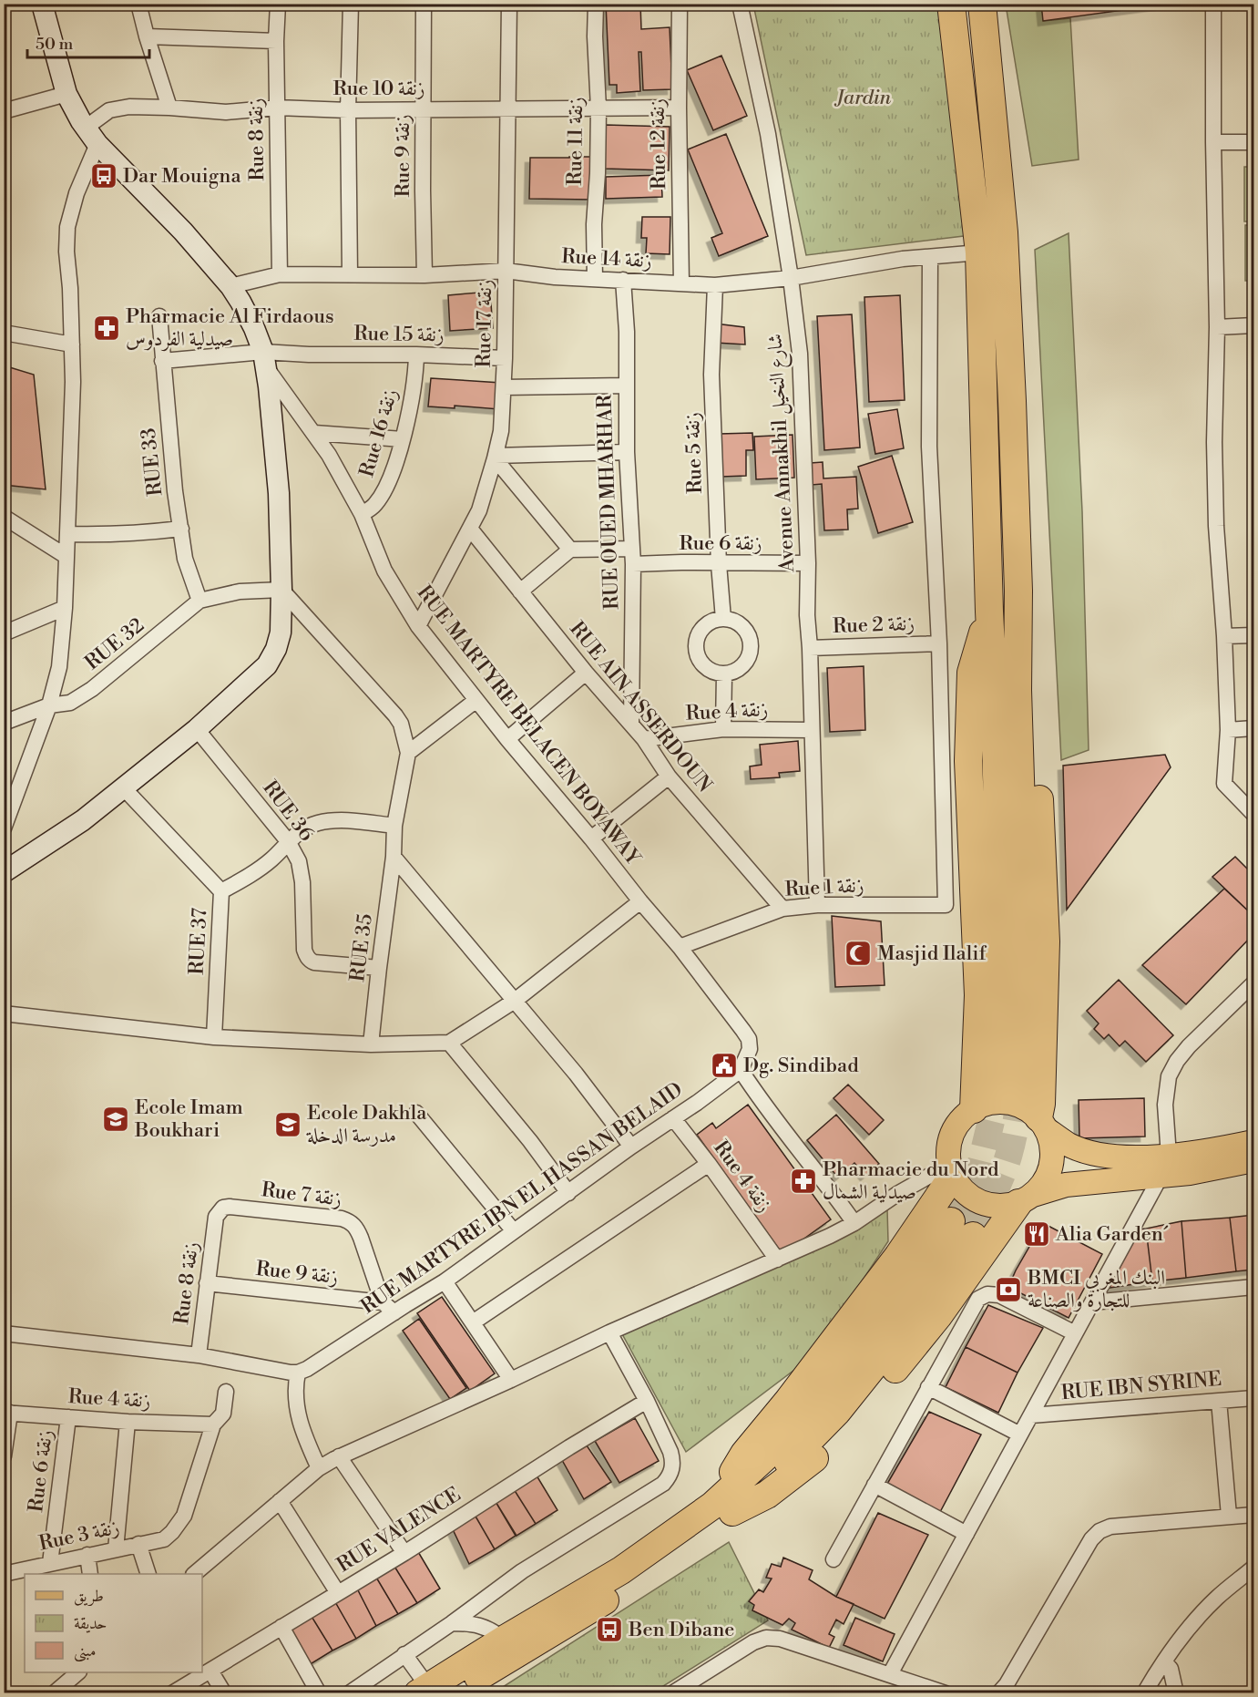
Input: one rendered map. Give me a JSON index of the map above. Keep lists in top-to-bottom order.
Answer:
{
  "streets": {
    "street": [
      "Rue 10 زنقة",
      "Rue 8 زنقة",
      "Rue 11 زنقة",
      "Rue 12 زنقة",
      "Rue 9 زنقة",
      "Rue 14 زنقة",
      "Rue 17 زنقة",
      "Rue 15 زنقة",
      "Rue 16 زنقة",
      "Rue 5 زنقة",
      "Avenue Annakhil شارع النخيل",
      "RUE 33",
      "RUE OUED MHARHAR",
      "Rue 6 زنقة",
      "Rue 2 زنقة",
      "RUE 32",
      "RUE AIN ASSERDOUN",
      "Rue 4 زنقة",
      "RUE MARTYRE BELACEN BOYAWAY",
      "RUE 36",
      "Rue 1 زنقة",
      "RUE 37",
      "RUE 35",
      "Rue 7 زنقة",
      "RUE MARTYRE IBN EL HASSAN BELAID",
      "RUE IBN SYRINE",
      "RUE VALENCE",
      "Rue 3 زنقة"
    ]
  },
  "crossings": [
    ["Rue 10 زنقة", "Rue 8 زنقة"],
    ["Rue 10 زنقة", "Rue 11 زنقة"],
    ["Rue 10 زنقة", "Rue 12 زنقة"],
    ["Rue 10 زنقة", "Rue 9 زنقة"],
    ["Rue 10 زنقة", "Rue 17 زنقة"],
    ["Rue 8 زنقة", "Rue 9 زنقة"],
    ["Rue 8 زنقة", "Rue 14 زنقة"],
    ["Rue 8 زنقة", "Rue 7 زنقة"],
    ["Rue 11 زنقة", "Rue 14 زنقة"],
    ["Rue 12 زنقة", "Rue 14 زنقة"],
    ["Rue 9 زنقة", "Rue 14 زنقة"],
    ["Rue 9 زنقة", "Rue 7 زنقة"],
    ["Rue 9 زنقة", "RUE MARTYRE IBN EL HASSAN BELAID"],
    ["Rue 14 زنقة", "Rue 17 زنقة"],
    ["Rue 14 زنقة", "Rue 5 زنقة"],
    ["Rue 14 زنقة", "Avenue Annakhil شارع النخيل"],
    ["Rue 14 زنقة", "RUE OUED MHARHAR"],
    ["Rue 17 زنقة", "Rue 15 زنقة"],
    ["Rue 17 زنقة", "RUE AIN ASSERDOUN"],
    ["Rue 17 زنقة", "RUE MARTYRE BELACEN BOYAWAY"],
    ["Rue 15 زنقة", "Rue 16 زنقة"],
    ["Rue 15 زنقة", "RUE 33"],
    ["Rue 15 زنقة", "RUE MARTYRE BELACEN BOYAWAY"],
    ["Rue 16 زنقة", "RUE MARTYRE BELACEN BOYAWAY"],
    ["Rue 5 زنقة", "Rue 6 زنقة"],
    ["Avenue Annakhil شارع النخيل", "Rue 6 زنقة"],
    ["Avenue Annakhil شارع النخيل", "Rue 2 زنقة"],
    ["Avenue Annakhil شارع النخيل", "Rue 4 زنقة"],
    ["Avenue Annakhil شارع النخيل", "Rue 1 زنقة"],
    ["RUE 33", "RUE 32"],
    ["RUE OUED MHARHAR", "Rue 6 زنقة"],
    ["RUE OUED MHARHAR", "RUE AIN ASSERDOUN"],
    ["Rue 6 زنقة", "Rue 4 زنقة"],
    ["Rue 6 زنقة", "Rue 3 زنقة"],
    ["Rue 2 زنقة", "Rue 1 زنقة"],
    ["RUE AIN ASSERDOUN", "Rue 4 زنقة"],
    ["RUE AIN ASSERDOUN", "Rue 1 زنقة"],
    ["Rue 4 زنقة", "RUE MARTYRE IBN EL HASSAN BELAID"],
    ["Rue 4 زنقة", "Rue 3 زنقة"],
    ["RUE MARTYRE BELACEN BOYAWAY", "Rue 1 زنقة"],
    ["RUE MARTYRE BELACEN BOYAWAY", "RUE MARTYRE IBN EL HASSAN BELAID"],
    ["RUE 36", "RUE 35"],
    ["Rue 7 زنقة", "RUE MARTYRE IBN EL HASSAN BELAID"]
  ],
  "parks": ["Jardin"],
  "places": {
    "bus stop": ["Dar Mouigna", "Ben Dibane"],
    "pharmacy": ["Pharmacie Al Firdaous صيدلية الفردوس", "Pharmacie du Nord صيدلية الشمال"],
    "mosque": ["Masjid Ilalif"],
    "public building": ["Dg. Sindibad"],
    "school or university": ["Ecole Imam Boukhari", "Ecole Dakhla مدرسة الدخلة"],
    "restaurant": ["Alia Garden´"],
    "bank": ["BMCI البنك المغربي للتجارة والصناعة"]
  },
  "legend": ["طريق", "حديقة", "مبنى"],
  "scale_bar": "50 m"
}
